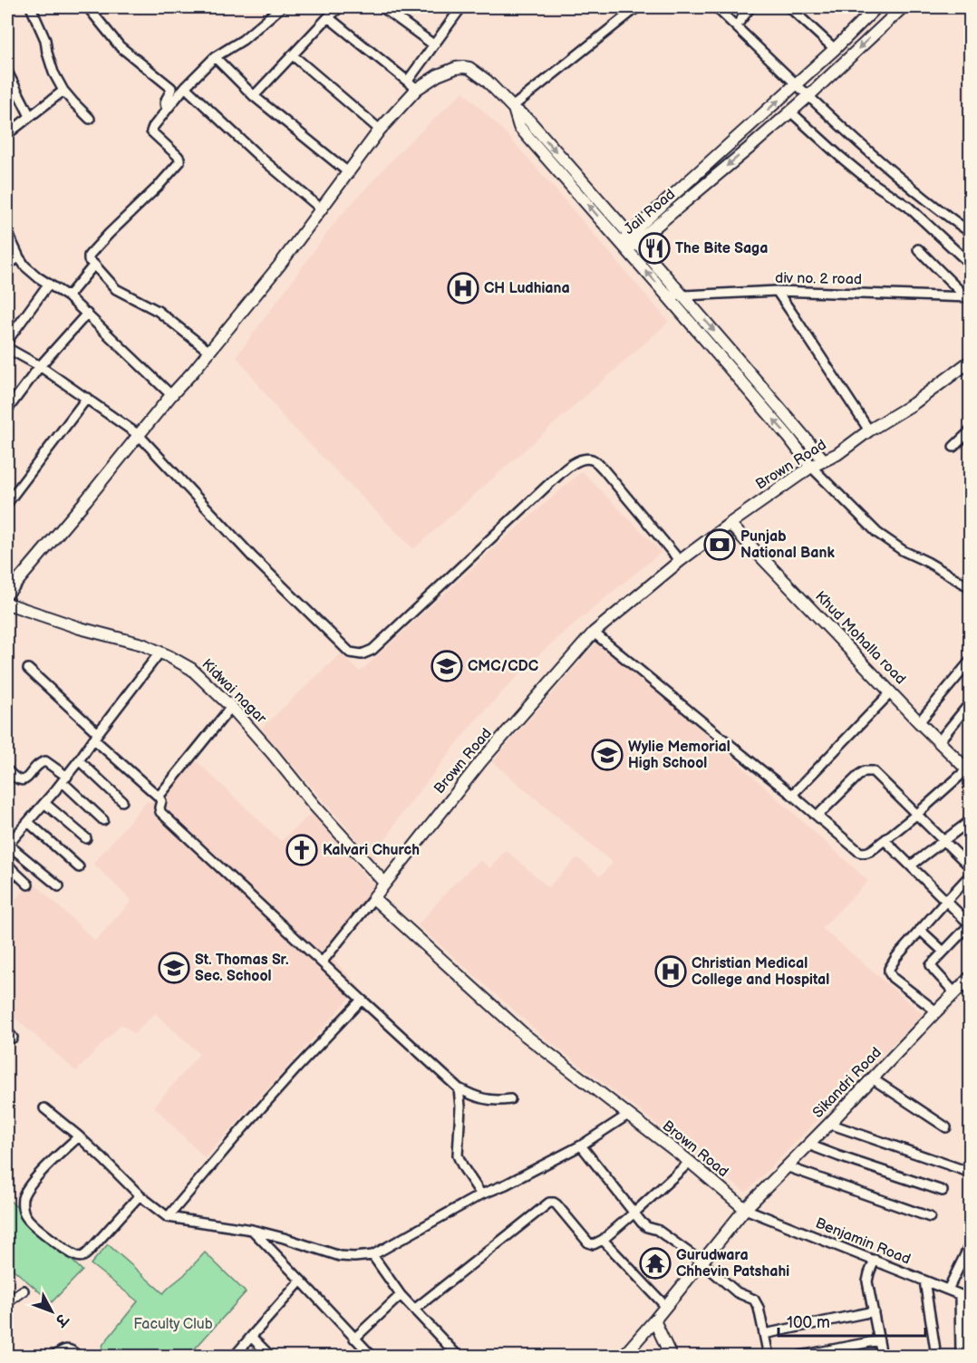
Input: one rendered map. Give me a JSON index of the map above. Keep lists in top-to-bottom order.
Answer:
{
  "streets": {
    "street": [
      "Jail Road",
      "div no. 2 road",
      "Brown Road",
      "Khud Mohalla road",
      "Kidwai nagar",
      "Sikandri Road",
      "Benjamin Road"
    ]
  },
  "crossings": [
    ["Jail Road", "div no. 2 road"],
    ["Jail Road", "Brown Road"],
    ["Brown Road", "Khud Mohalla road"],
    ["Brown Road", "Kidwai nagar"],
    ["Brown Road", "Sikandri Road"],
    ["Brown Road", "Benjamin Road"],
    ["Sikandri Road", "Benjamin Road"]
  ],
  "parks": ["Faculty Club"],
  "places": {
    "restaurant": ["The Bite Saga"],
    "hospital": ["CH Ludhiana", "Christian Medical College and Hospital"],
    "bank": ["Punjab National Bank"],
    "school or university": ["CMC/CDC", "Wylie Memorial High School", "St. Thomas Sr. Sec. School"],
    "church": ["Kalvari Church"],
    "temple": ["Gurudwara Chhevin Patshahi"]
  },
  "scale_bar": "100 m",
  "north": "bottom right"
}
